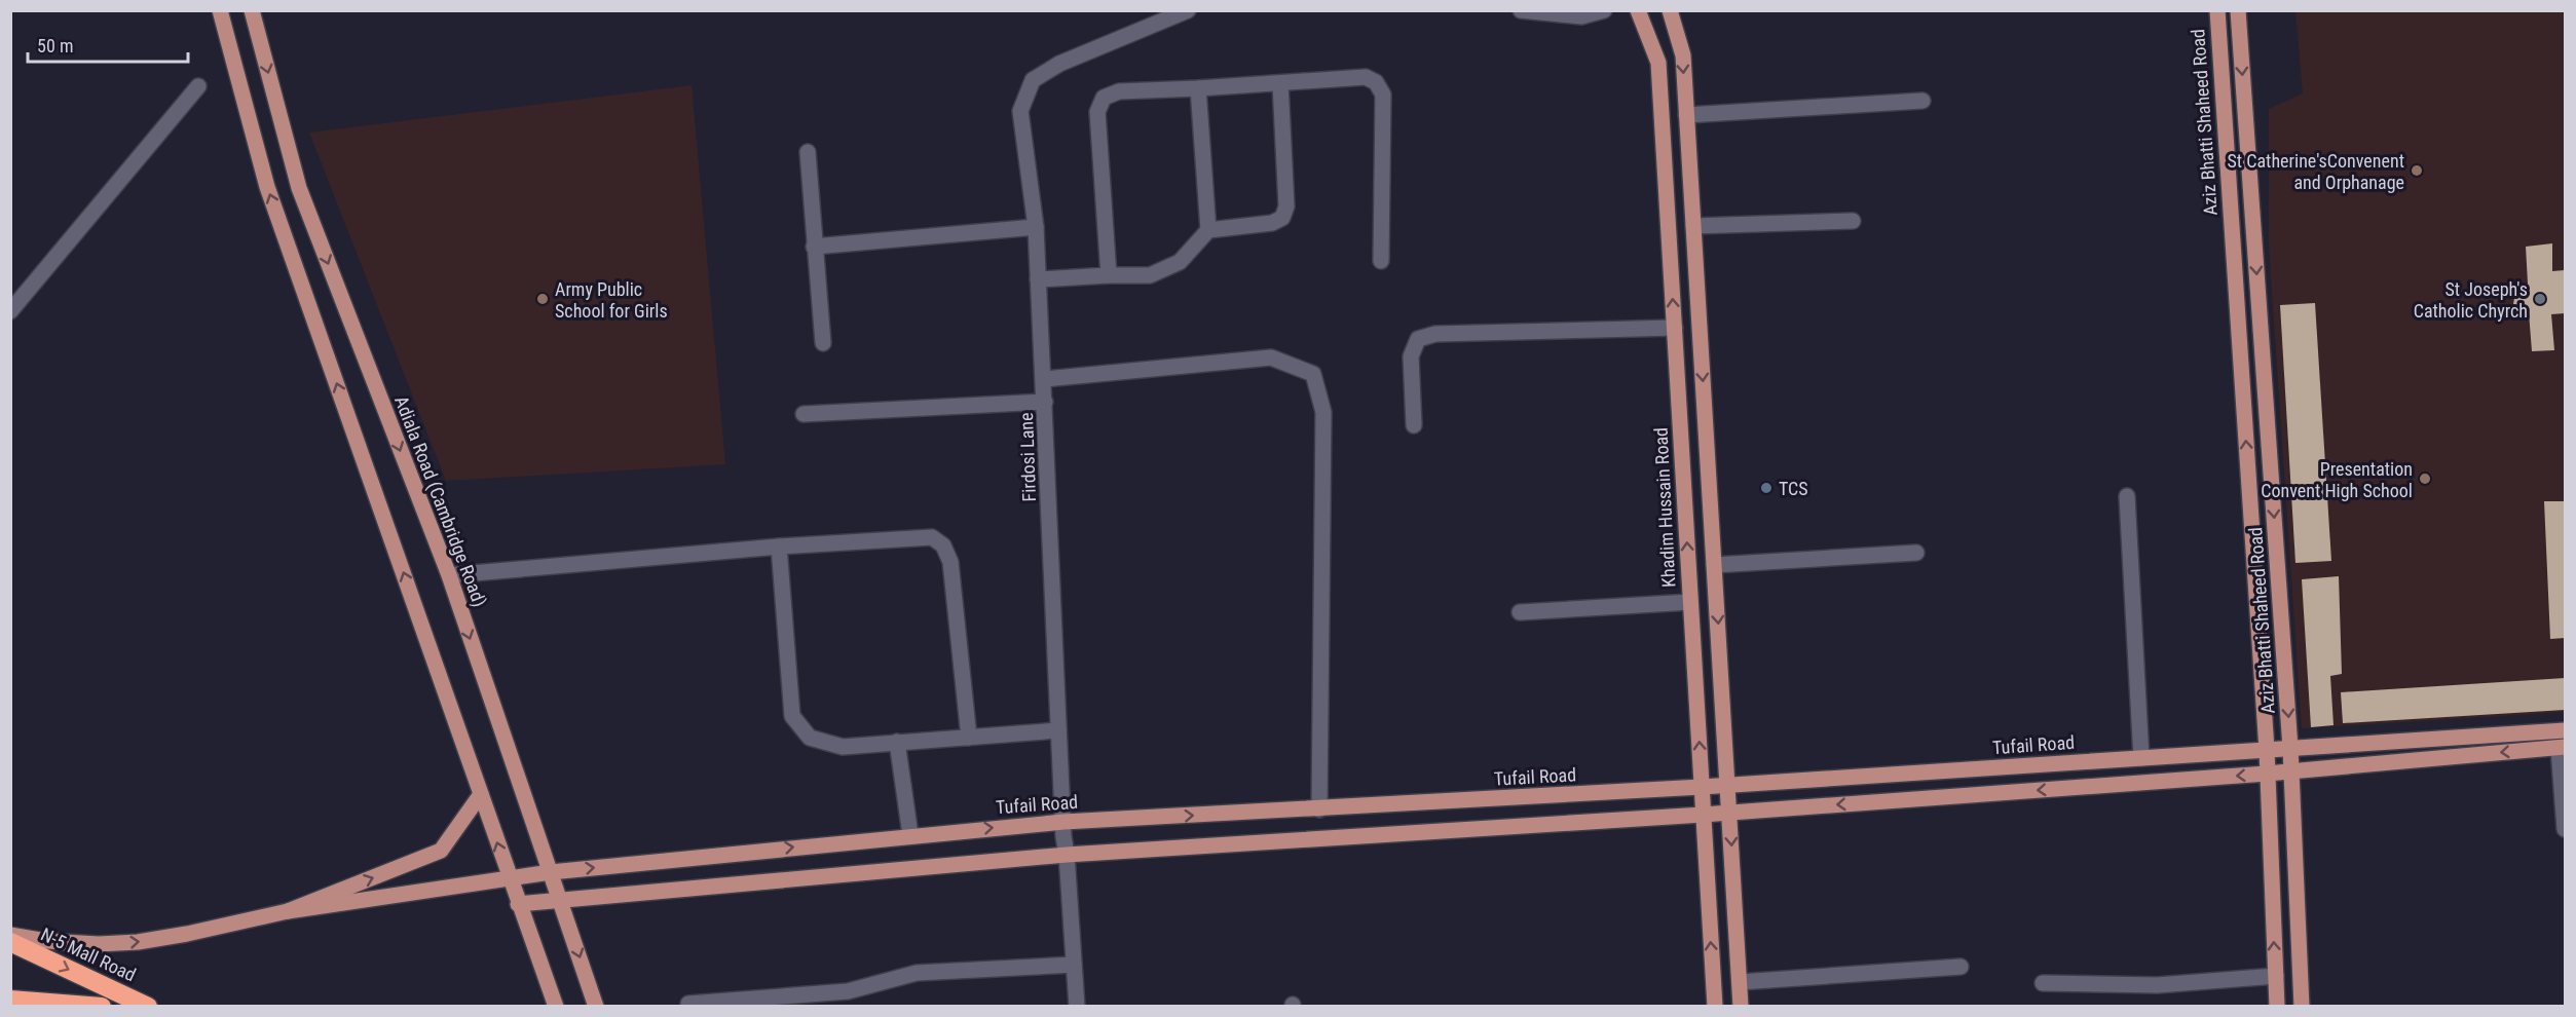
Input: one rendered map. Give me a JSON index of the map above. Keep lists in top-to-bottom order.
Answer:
{
  "streets": {
    "highway": ["N-5 Mall Road"],
    "main road": [
      "Aziz Bhatti Shaheed Road",
      "Adiala Road (Cambridge Road)",
      "Khadim Hussain Road",
      "Tufail Road"
    ],
    "street": ["Firdosi Lane"]
  },
  "crossings": [
    ["Aziz Bhatti Shaheed Road", "Tufail Road"],
    ["Firdosi Lane", "Tufail Road"],
    ["Adiala Road (Cambridge Road)", "Tufail Road"],
    ["Khadim Hussain Road", "Tufail Road"]
  ],
  "places": [
    "St Catherine'sConvenent and Orphanage",
    "Army Public School for Girls",
    "St Joseph's Catholic Chyrch",
    "Presentation Convent High School",
    "TCS"
  ],
  "scale_bar": "50 m"
}
